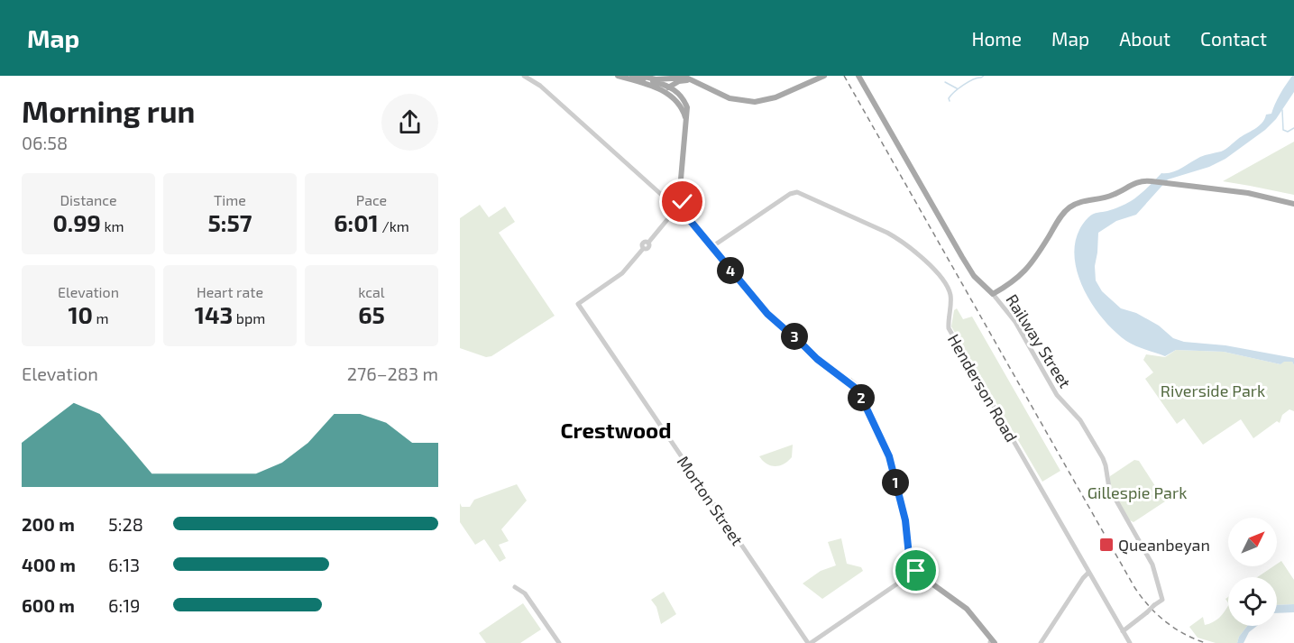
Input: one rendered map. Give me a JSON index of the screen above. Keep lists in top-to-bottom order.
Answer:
{
  "streets": {
    "main road": ["Railway Street"],
    "street": ["Henderson Road", "Morton Street"]
  },
  "crossings": [
    ["Railway Street", "Henderson Road"]
  ],
  "districts": ["Crestwood"],
  "parks": ["Riverside Park", "Gillespie Park"],
  "places": {
    "transit": ["Queanbeyan"]
  },
  "north": "top right",
  "page": {
    "header": "Map",
    "nav": [
      "Home",
      "Map",
      "About",
      "Contact"
    ],
    "heading": ["Morning run", "06:58"],
    "stats": [
      ["Distance", "0.99 km"],
      ["Time", "5:57"],
      ["Pace", "6:01 /km"],
      ["Elevation", "10 m"],
      ["Heart rate", "143 bpm"],
      ["kcal", "65"]
    ],
    "pins": [
      "4",
      "3",
      "2",
      "1"
    ],
    "chart": ["Elevation", "276–283 m"],
    "list": [
      {
        "name": "200 m",
        "note": "5:28"
      },
      {
        "name": "400 m",
        "note": "6:13"
      },
      {
        "name": "600 m",
        "note": "6:19"
      }
    ]
  }
}
